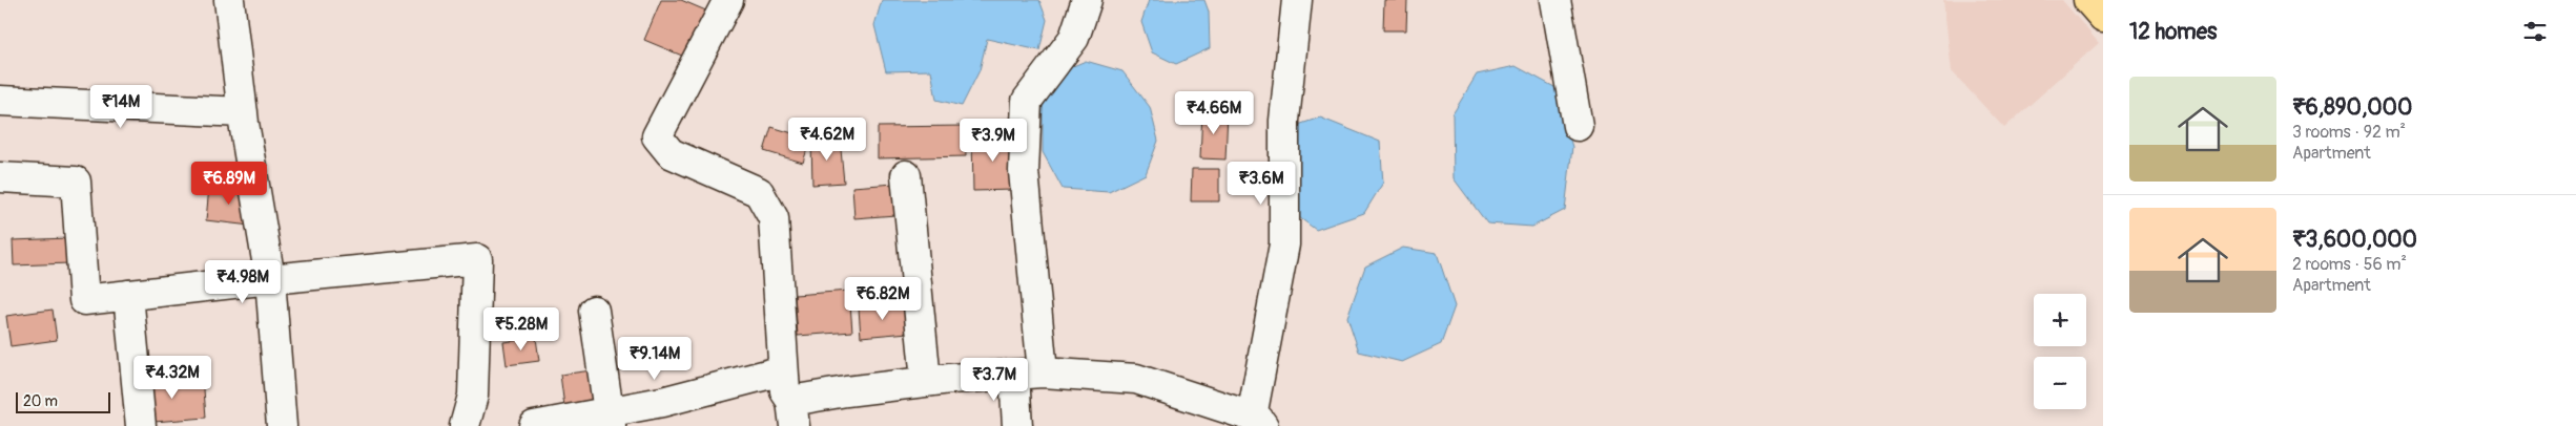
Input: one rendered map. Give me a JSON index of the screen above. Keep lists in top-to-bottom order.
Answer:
{
  "scale_bar": "20 m",
  "page": {
    "heading": "12 homes",
    "list": [
      {
        "name": "₹6,890,000",
        "note": "3 rooms · 92 m² · Apartment"
      },
      {
        "name": "₹3,600,000",
        "note": "2 rooms · 56 m² · Apartment"
      }
    ],
    "price": [
      "₹14M",
      "₹4.66M",
      "₹4.62M",
      "₹3.9M",
      "₹6.89M",
      "₹3.6M",
      "₹4.98M",
      "₹6.82M",
      "₹5.28M",
      "₹9.14M",
      "₹4.32M",
      "₹3.7M"
    ],
    "map_buttons": ["+", "−"],
    "scale": "20 m"
  }
}
